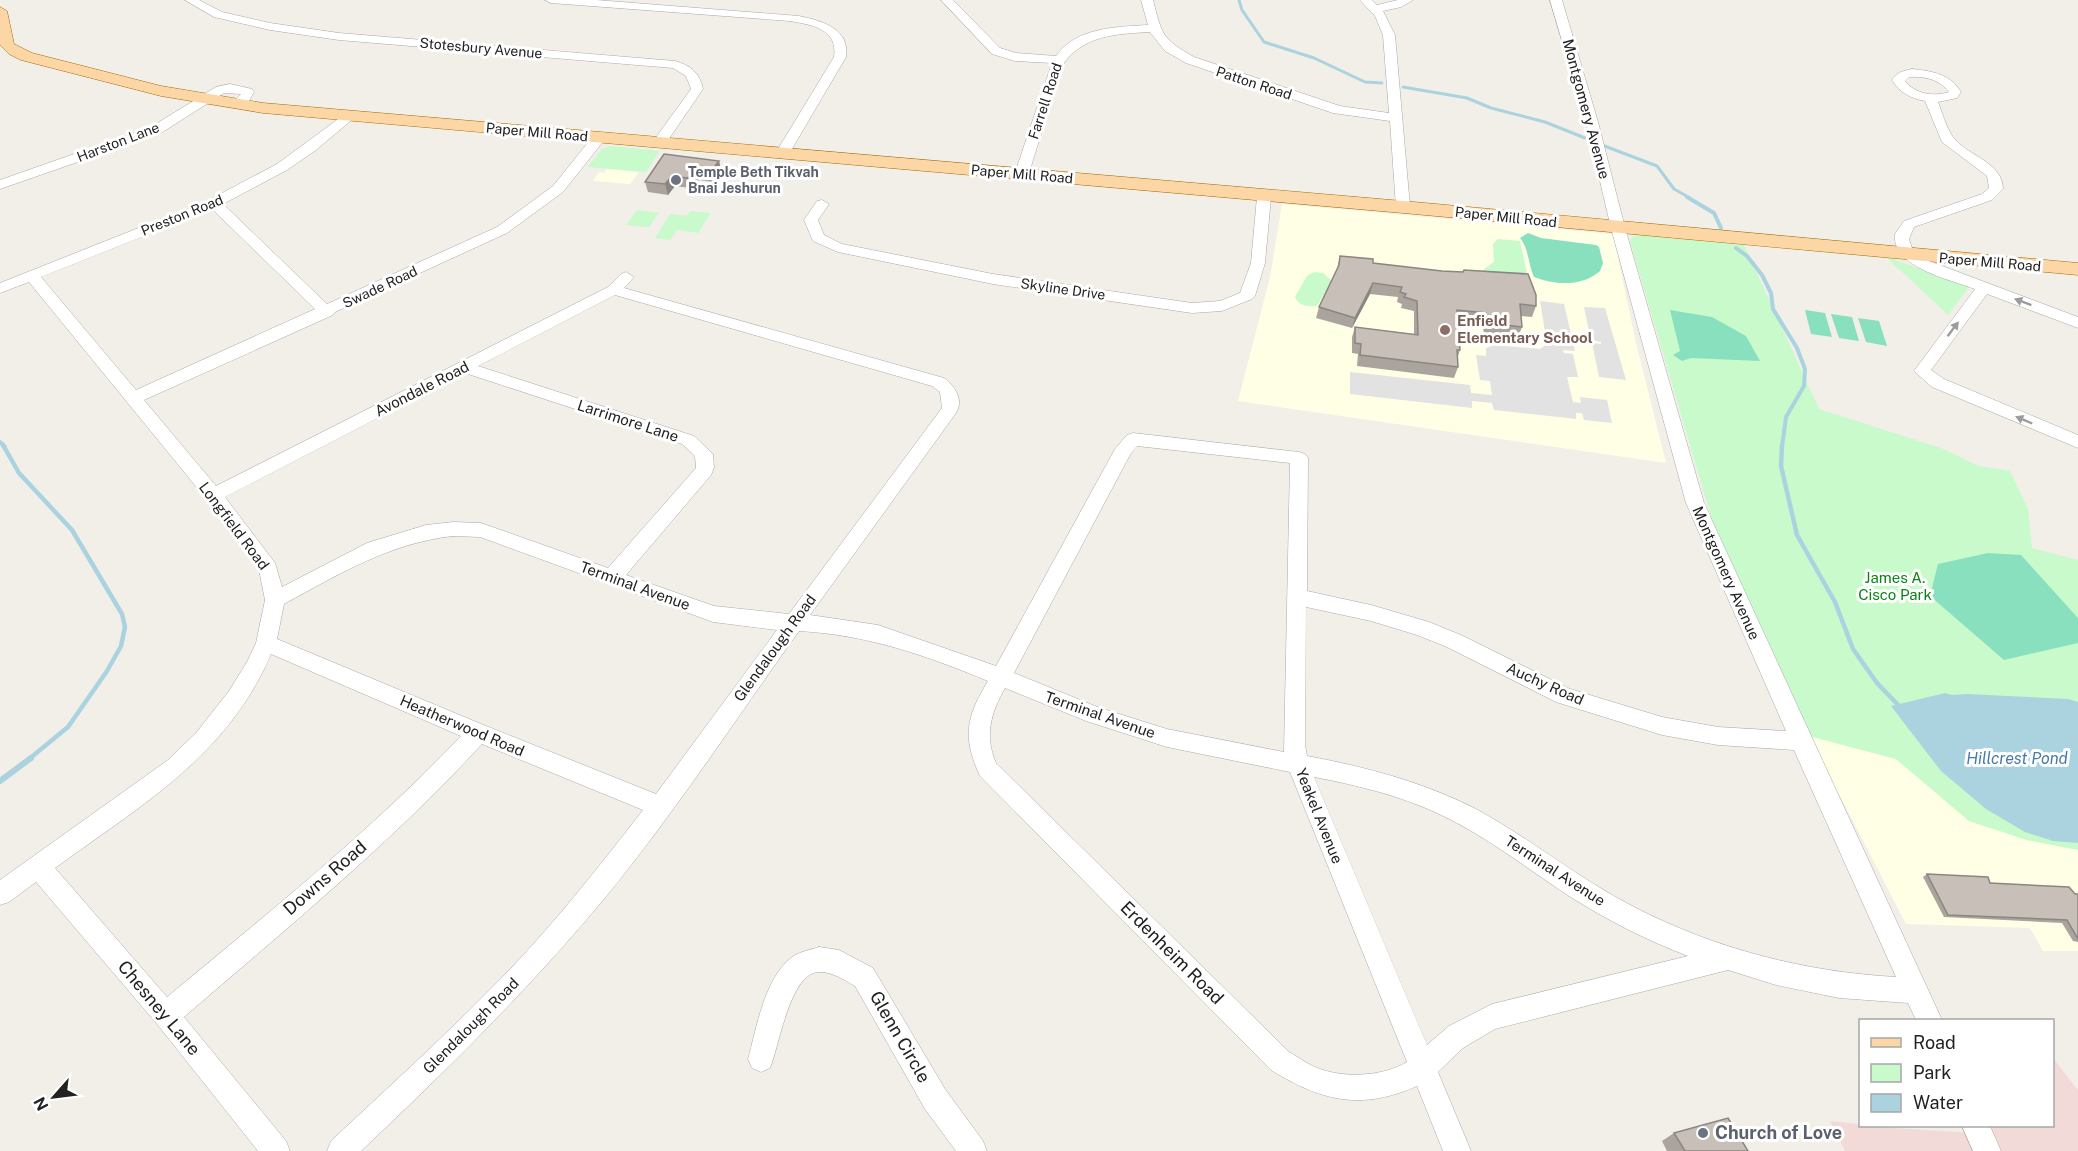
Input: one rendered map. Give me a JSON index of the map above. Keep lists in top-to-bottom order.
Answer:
{
  "streets": {
    "main road": ["Paper Mill Road"],
    "street": [
      "Stotesbury Avenue",
      "Patton Road",
      "Farrell Road",
      "Montgomery Avenue",
      "Harston Lane",
      "Preston Road",
      "Swade Road",
      "Skyline Drive",
      "Avondale Road",
      "Larrimore Lane",
      "Longfield Road",
      "Terminal Avenue",
      "Glendalough Road",
      "Auchy Road",
      "Heatherwood Road",
      "Yeakel Avenue",
      "Downs Road",
      "Erdenheim Road",
      "Chesney Lane",
      "Glenn Circle"
    ]
  },
  "crossings": [
    ["Stotesbury Avenue", "Paper Mill Road"],
    ["Patton Road", "Farrell Road"],
    ["Farrell Road", "Paper Mill Road"],
    ["Montgomery Avenue", "Paper Mill Road"],
    ["Montgomery Avenue", "Terminal Avenue"],
    ["Montgomery Avenue", "Auchy Road"],
    ["Paper Mill Road", "Harston Lane"],
    ["Paper Mill Road", "Preston Road"],
    ["Paper Mill Road", "Swade Road"],
    ["Paper Mill Road", "Skyline Drive"],
    ["Preston Road", "Longfield Road"],
    ["Swade Road", "Longfield Road"],
    ["Avondale Road", "Larrimore Lane"],
    ["Avondale Road", "Longfield Road"],
    ["Avondale Road", "Glendalough Road"],
    ["Larrimore Lane", "Terminal Avenue"],
    ["Longfield Road", "Terminal Avenue"],
    ["Longfield Road", "Heatherwood Road"],
    ["Longfield Road", "Chesney Lane"],
    ["Terminal Avenue", "Glendalough Road"],
    ["Terminal Avenue", "Yeakel Avenue"],
    ["Terminal Avenue", "Erdenheim Road"],
    ["Glendalough Road", "Heatherwood Road"],
    ["Auchy Road", "Yeakel Avenue"],
    ["Heatherwood Road", "Downs Road"],
    ["Yeakel Avenue", "Erdenheim Road"],
    ["Downs Road", "Chesney Lane"]
  ],
  "water": ["Hillcrest Pond"],
  "parks": ["James A. Cisco Park"],
  "places": ["Temple Beth Tikvah Bnai Jeshurun", "Enfield Elementary School", "Church of Love"],
  "legend": ["Road", "Park", "Water"],
  "north": "bottom left"
}
